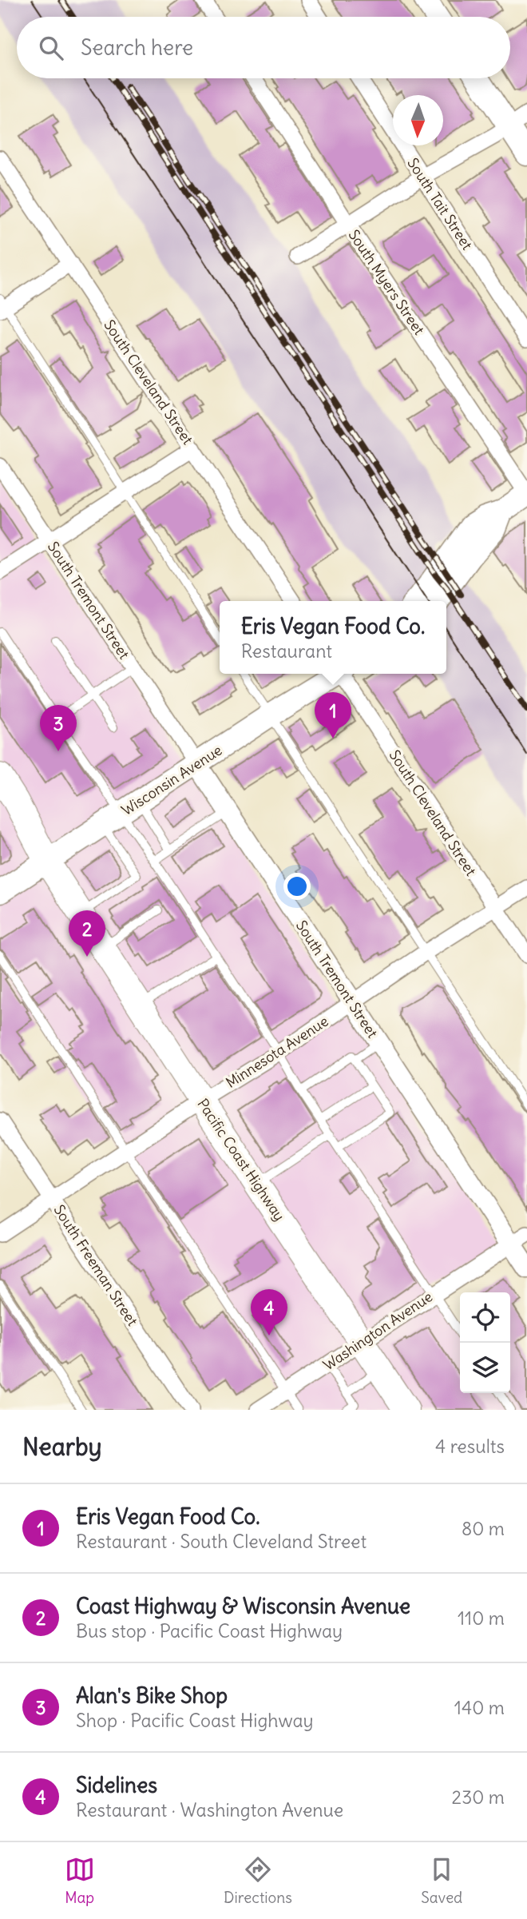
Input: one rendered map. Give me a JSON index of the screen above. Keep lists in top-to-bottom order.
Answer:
{
  "streets": {
    "main road": ["Wisconsin Avenue", "Pacific Coast Highway"],
    "street": [
      "South Tait Street",
      "South Myers Street",
      "South Cleveland Street",
      "South Tremont Street",
      "Minnesota Avenue",
      "South Freeman Street",
      "Washington Avenue"
    ]
  },
  "crossings": [
    ["South Cleveland Street", "Minnesota Avenue"],
    ["South Tremont Street", "Wisconsin Avenue"],
    ["South Tremont Street", "Minnesota Avenue"],
    ["South Tremont Street", "Washington Avenue"],
    ["Wisconsin Avenue", "Pacific Coast Highway"],
    ["Minnesota Avenue", "Pacific Coast Highway"],
    ["Minnesota Avenue", "South Freeman Street"],
    ["Pacific Coast Highway", "Washington Avenue"]
  ],
  "north": "bottom",
  "page": {
    "search": "Search here",
    "popup": ["Eris Vegan Food Co.", "Restaurant"],
    "pins": [
      "1",
      "3",
      "2",
      "4"
    ],
    "heading": ["Nearby", "4 results"],
    "list": [
      {
        "mark": "1",
        "name": "Eris Vegan Food Co.",
        "note": "Restaurant · South Cleveland Street",
        "value": "80 m"
      },
      {
        "mark": "2",
        "name": "Coast Highway & Wisconsin Avenue",
        "note": "Bus stop · Pacific Coast Highway",
        "value": "110 m"
      },
      {
        "mark": "3",
        "name": "Alan's Bike Shop",
        "note": "Shop · Pacific Coast Highway",
        "value": "140 m"
      },
      {
        "mark": "4",
        "name": "Sidelines",
        "note": "Restaurant · Washington Avenue",
        "value": "230 m"
      }
    ],
    "nav": ["Map", "Directions", "Saved"]
  }
}
